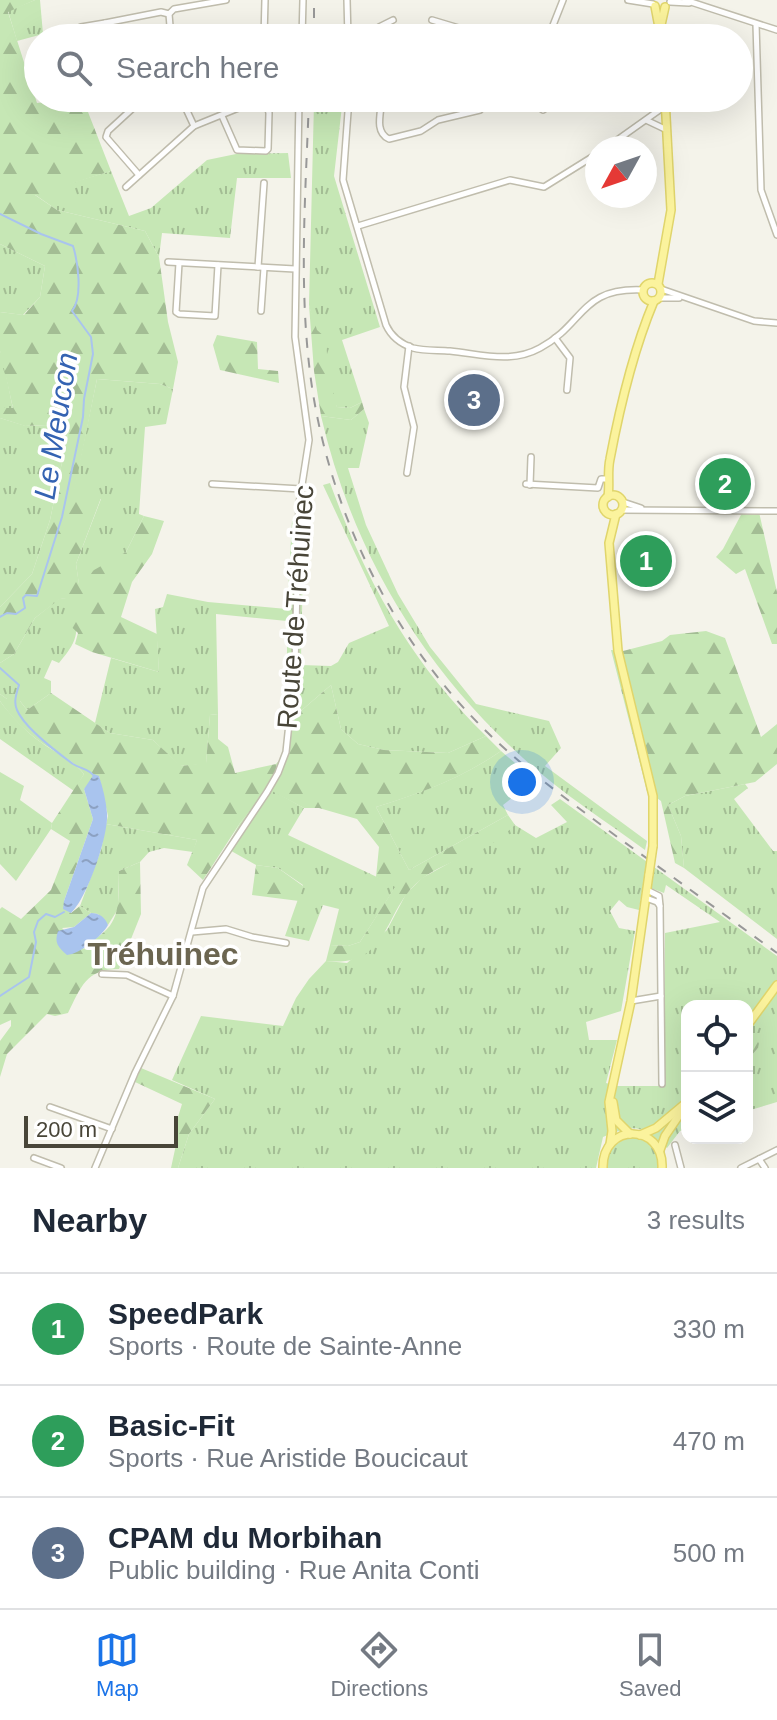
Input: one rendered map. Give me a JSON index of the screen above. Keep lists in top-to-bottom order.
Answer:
{
  "streets": {
    "street": ["Route de Tréhuinec"]
  },
  "districts": ["Tréhuinec"],
  "water": ["Le Meucon"],
  "scale_bar": "200 m",
  "north": "bottom left",
  "page": {
    "search": "Search here",
    "pins": ["3", "2", "1"],
    "scale": "200 m",
    "heading": ["Nearby", "3 results"],
    "list": [
      {
        "mark": "1",
        "name": "SpeedPark",
        "note": "Sports · Route de Sainte-Anne",
        "value": "330 m"
      },
      {
        "mark": "2",
        "name": "Basic-Fit",
        "note": "Sports · Rue Aristide Boucicaut",
        "value": "470 m"
      },
      {
        "mark": "3",
        "name": "CPAM du Morbihan",
        "note": "Public building · Rue Anita Conti",
        "value": "500 m"
      }
    ],
    "nav": ["Map", "Directions", "Saved"]
  }
}
